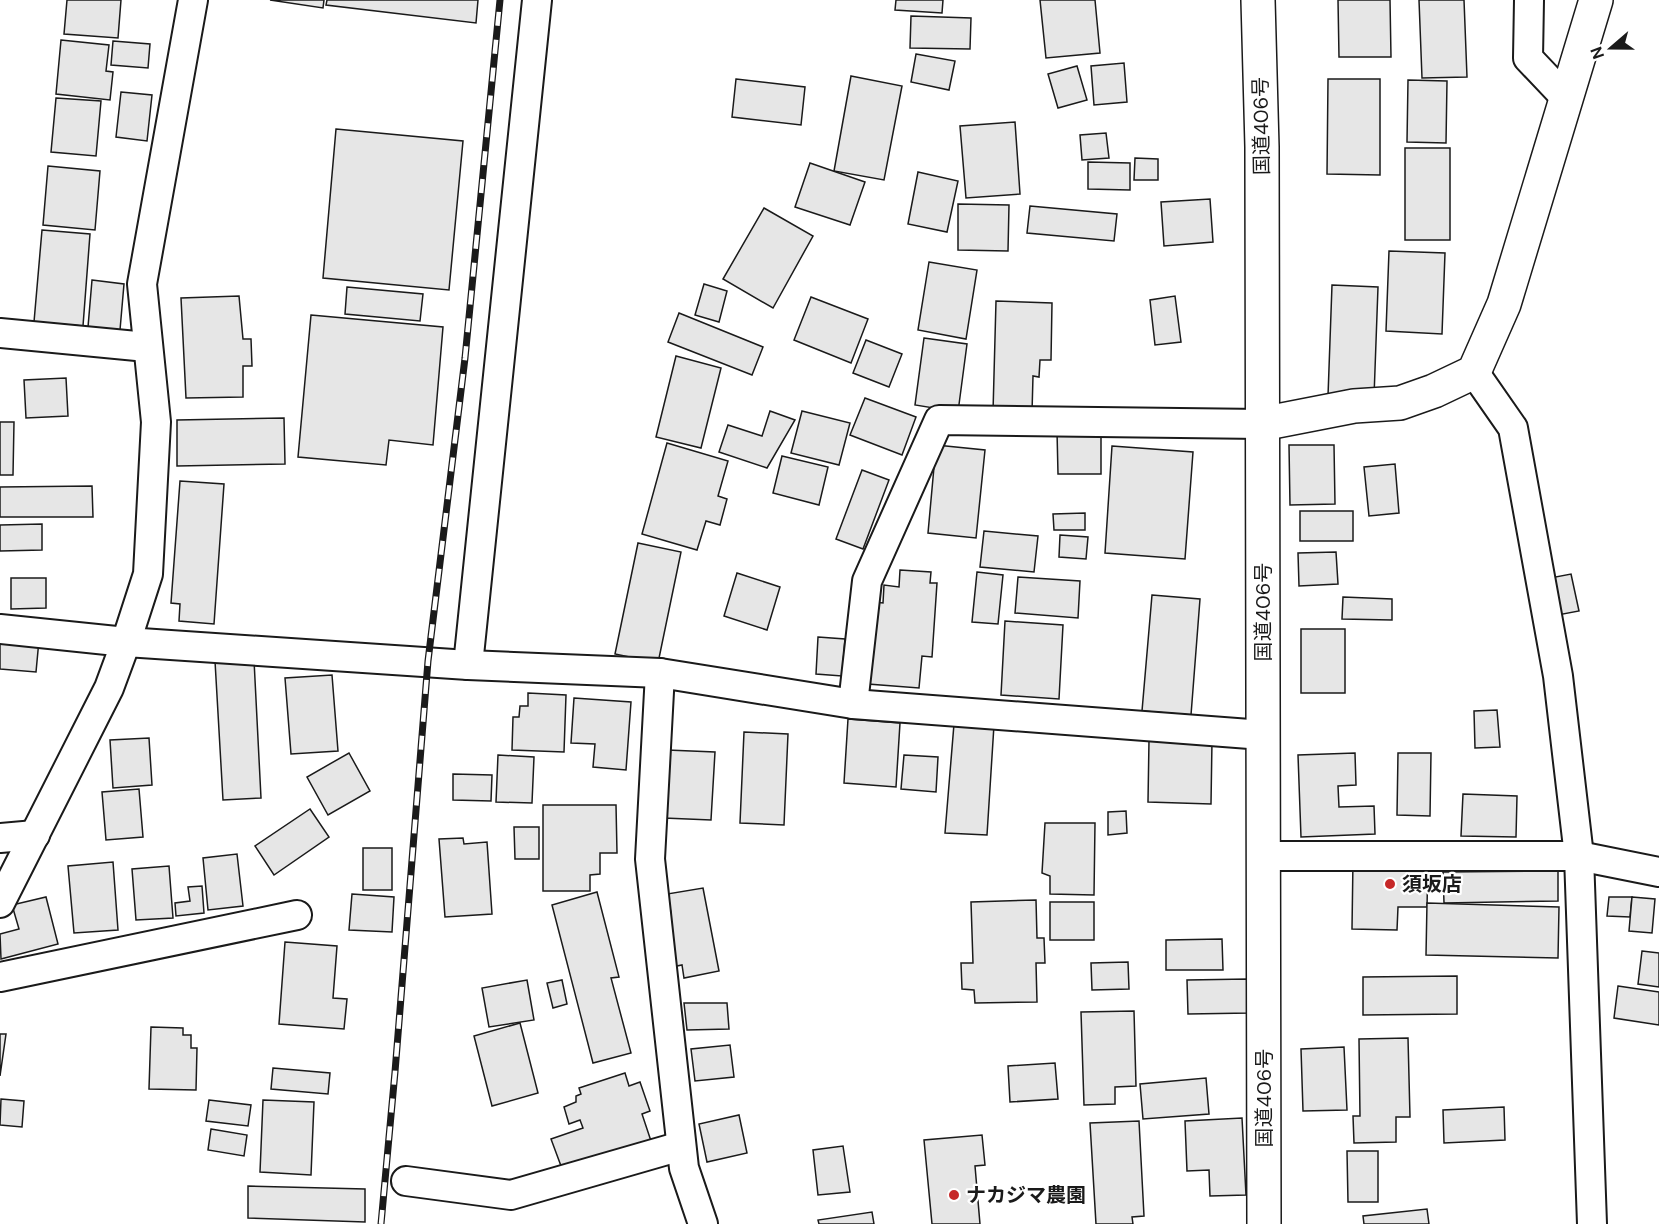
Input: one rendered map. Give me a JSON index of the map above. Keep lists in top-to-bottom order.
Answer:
{
  "streets": {
    "main road": ["国道406号"]
  },
  "places": ["須坂店", "ナカジマ農園"],
  "north": "left"
}
